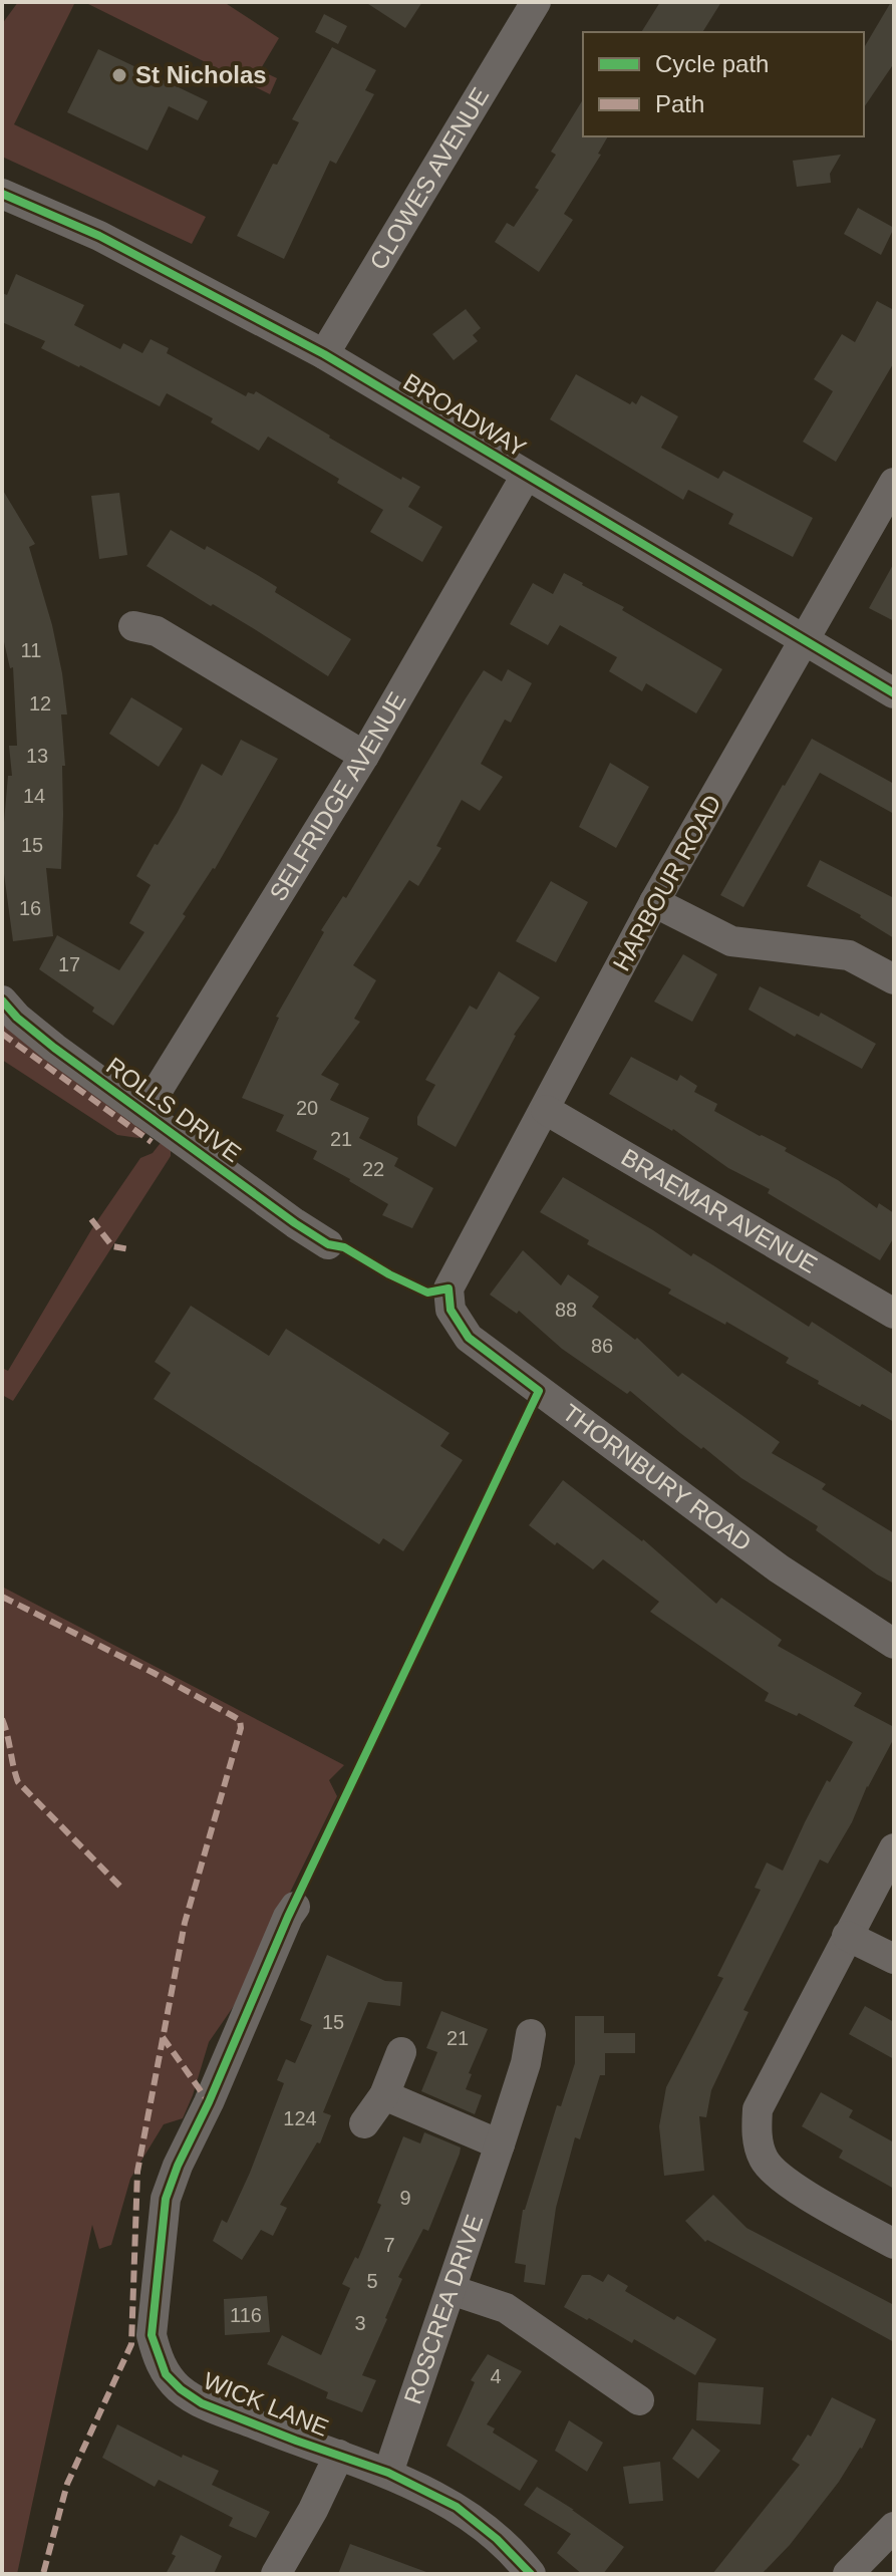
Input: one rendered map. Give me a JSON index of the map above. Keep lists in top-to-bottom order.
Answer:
{
  "streets": {
    "street": [
      "CLOWES AVENUE",
      "BROADWAY",
      "SELFRIDGE AVENUE",
      "HARBOUR ROAD",
      "ROLLS DRIVE",
      "BRAEMAR AVENUE",
      "THORNBURY ROAD",
      "ROSCREA DRIVE",
      "WICK LANE"
    ]
  },
  "crossings": [
    ["CLOWES AVENUE", "BROADWAY"],
    ["BROADWAY", "SELFRIDGE AVENUE"],
    ["BROADWAY", "HARBOUR ROAD"],
    ["SELFRIDGE AVENUE", "ROLLS DRIVE"],
    ["HARBOUR ROAD", "BRAEMAR AVENUE"],
    ["HARBOUR ROAD", "THORNBURY ROAD"],
    ["ROSCREA DRIVE", "WICK LANE"]
  ],
  "places": ["St Nicholas"],
  "house_numbers": [
    "11",
    "12",
    "13",
    "14",
    "15",
    "16",
    "17",
    "20",
    "21",
    "22",
    "88",
    "86",
    "15",
    "21",
    "124",
    "9",
    "7",
    "5",
    "116",
    "3",
    "4"
  ],
  "legend": ["Cycle path", "Path"]
}
